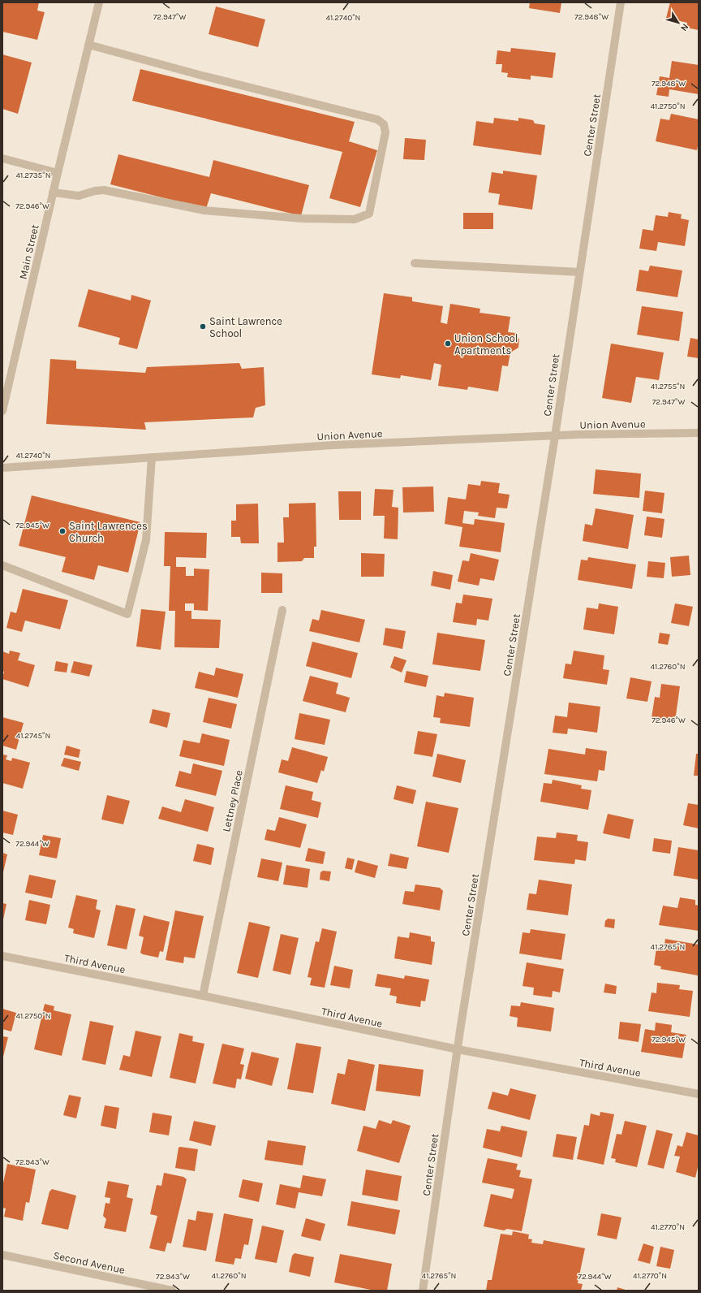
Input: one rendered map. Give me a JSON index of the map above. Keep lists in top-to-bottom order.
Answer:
{
  "streets": {
    "street": [
      "Center Street",
      "Main Street",
      "Union Avenue",
      "Lettney Place",
      "Third Avenue",
      "Second Avenue"
    ]
  },
  "crossings": [
    ["Center Street", "Union Avenue"],
    ["Center Street", "Third Avenue"],
    ["Lettney Place", "Third Avenue"]
  ],
  "places": ["Saint Lawrence School", "Union School Apartments", "Saint Lawrences Church"],
  "north": "bottom right",
  "coordinates": [
    "72.947°W",
    "72.948°W",
    "41.2740°N",
    "41.2750°N",
    "41.2735°N",
    "72.946°W",
    "41.2755°N",
    "72.945°W",
    "41.2760°N",
    "41.2745°N",
    "72.944°W",
    "41.2765°N",
    "72.943°W",
    "41.2770°N"
  ]
}
